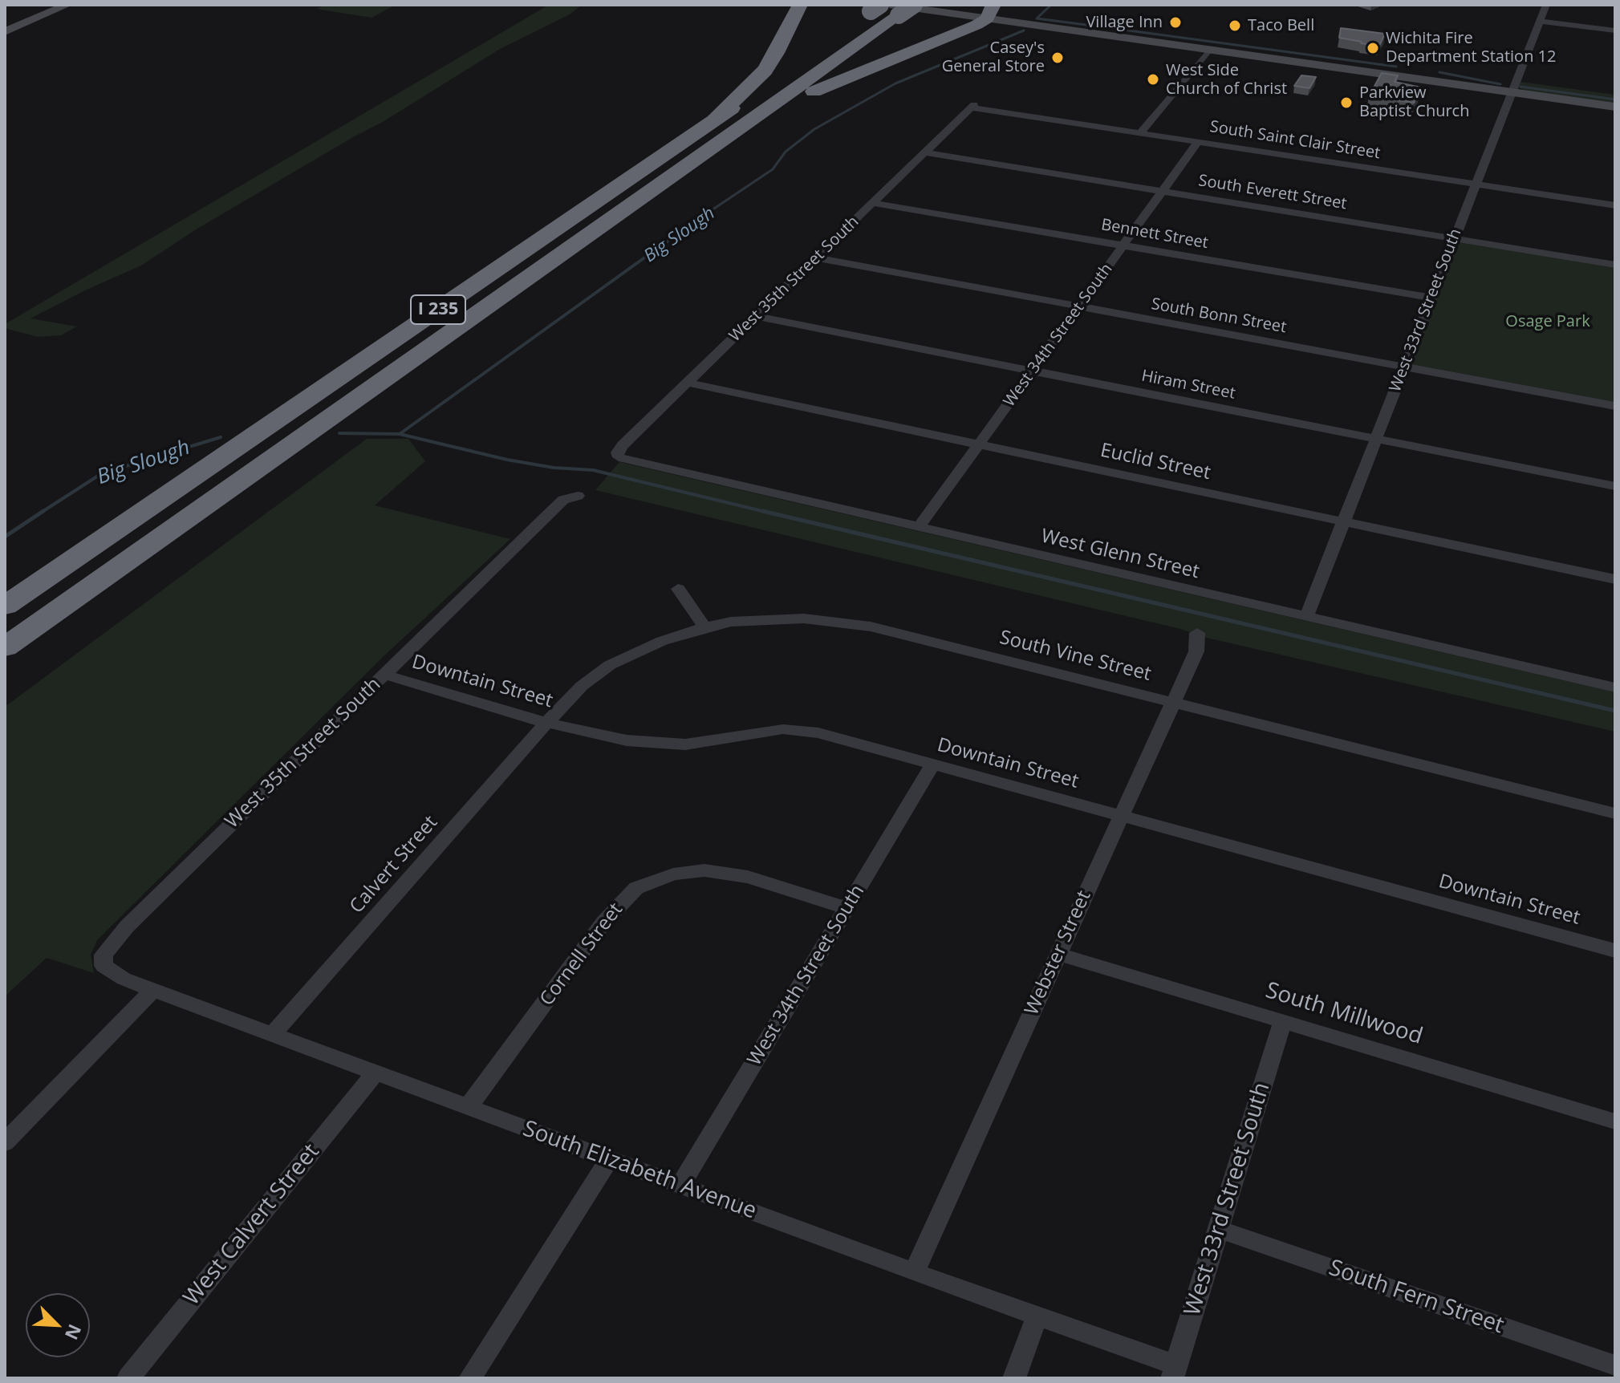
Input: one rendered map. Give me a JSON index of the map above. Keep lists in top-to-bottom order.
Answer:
{
  "streets": {
    "highway": ["I 235"],
    "street": [
      "South Saint Clair Street",
      "South Everett Street",
      "Bennett Street",
      "West 35th Street South",
      "West 33rd Street South",
      "South Bonn Street",
      "West 34th Street South",
      "Hiram Street",
      "Euclid Street",
      "West Glenn Street",
      "South Vine Street",
      "Downtain Street",
      "Calvert Street",
      "Webster Street",
      "Cornell Street",
      "South Millwood",
      "South Elizabeth Avenue",
      "West Calvert Street",
      "South Fern Street"
    ]
  },
  "crossings": [
    ["South Saint Clair Street", "West 35th Street South"],
    ["South Saint Clair Street", "West 33rd Street South"],
    ["South Saint Clair Street", "West 34th Street South"],
    ["South Everett Street", "West 35th Street South"],
    ["South Everett Street", "West 33rd Street South"],
    ["South Everett Street", "West 34th Street South"],
    ["Bennett Street", "West 35th Street South"],
    ["Bennett Street", "West 33rd Street South"],
    ["Bennett Street", "West 34th Street South"],
    ["West 35th Street South", "South Bonn Street"],
    ["West 35th Street South", "Hiram Street"],
    ["West 35th Street South", "Euclid Street"],
    ["West 35th Street South", "West Glenn Street"],
    ["West 35th Street South", "Downtain Street"],
    ["West 35th Street South", "South Elizabeth Avenue"],
    ["West 33rd Street South", "South Bonn Street"],
    ["West 33rd Street South", "Hiram Street"],
    ["West 33rd Street South", "Euclid Street"],
    ["West 33rd Street South", "West Glenn Street"],
    ["West 33rd Street South", "South Millwood"],
    ["West 33rd Street South", "South Elizabeth Avenue"],
    ["West 33rd Street South", "South Fern Street"],
    ["South Bonn Street", "West 34th Street South"],
    ["West 34th Street South", "Hiram Street"],
    ["West 34th Street South", "Euclid Street"],
    ["West 34th Street South", "West Glenn Street"],
    ["West 34th Street South", "Downtain Street"],
    ["West 34th Street South", "Cornell Street"],
    ["West 34th Street South", "South Elizabeth Avenue"],
    ["South Vine Street", "Downtain Street"],
    ["South Vine Street", "Calvert Street"],
    ["South Vine Street", "Webster Street"],
    ["Downtain Street", "Calvert Street"],
    ["Downtain Street", "Webster Street"],
    ["Calvert Street", "South Elizabeth Avenue"],
    ["Webster Street", "South Millwood"],
    ["Webster Street", "South Elizabeth Avenue"],
    ["Cornell Street", "South Elizabeth Avenue"],
    ["South Elizabeth Avenue", "West Calvert Street"]
  ],
  "water": ["Big Slough"],
  "parks": ["Osage Park"],
  "places": [
    "Village Inn",
    "Taco Bell",
    "Wichita Fire Department Station 12",
    "Casey's General Store",
    "West Side Church of Christ",
    "Parkview Baptist Church"
  ],
  "north": "bottom right"
}
